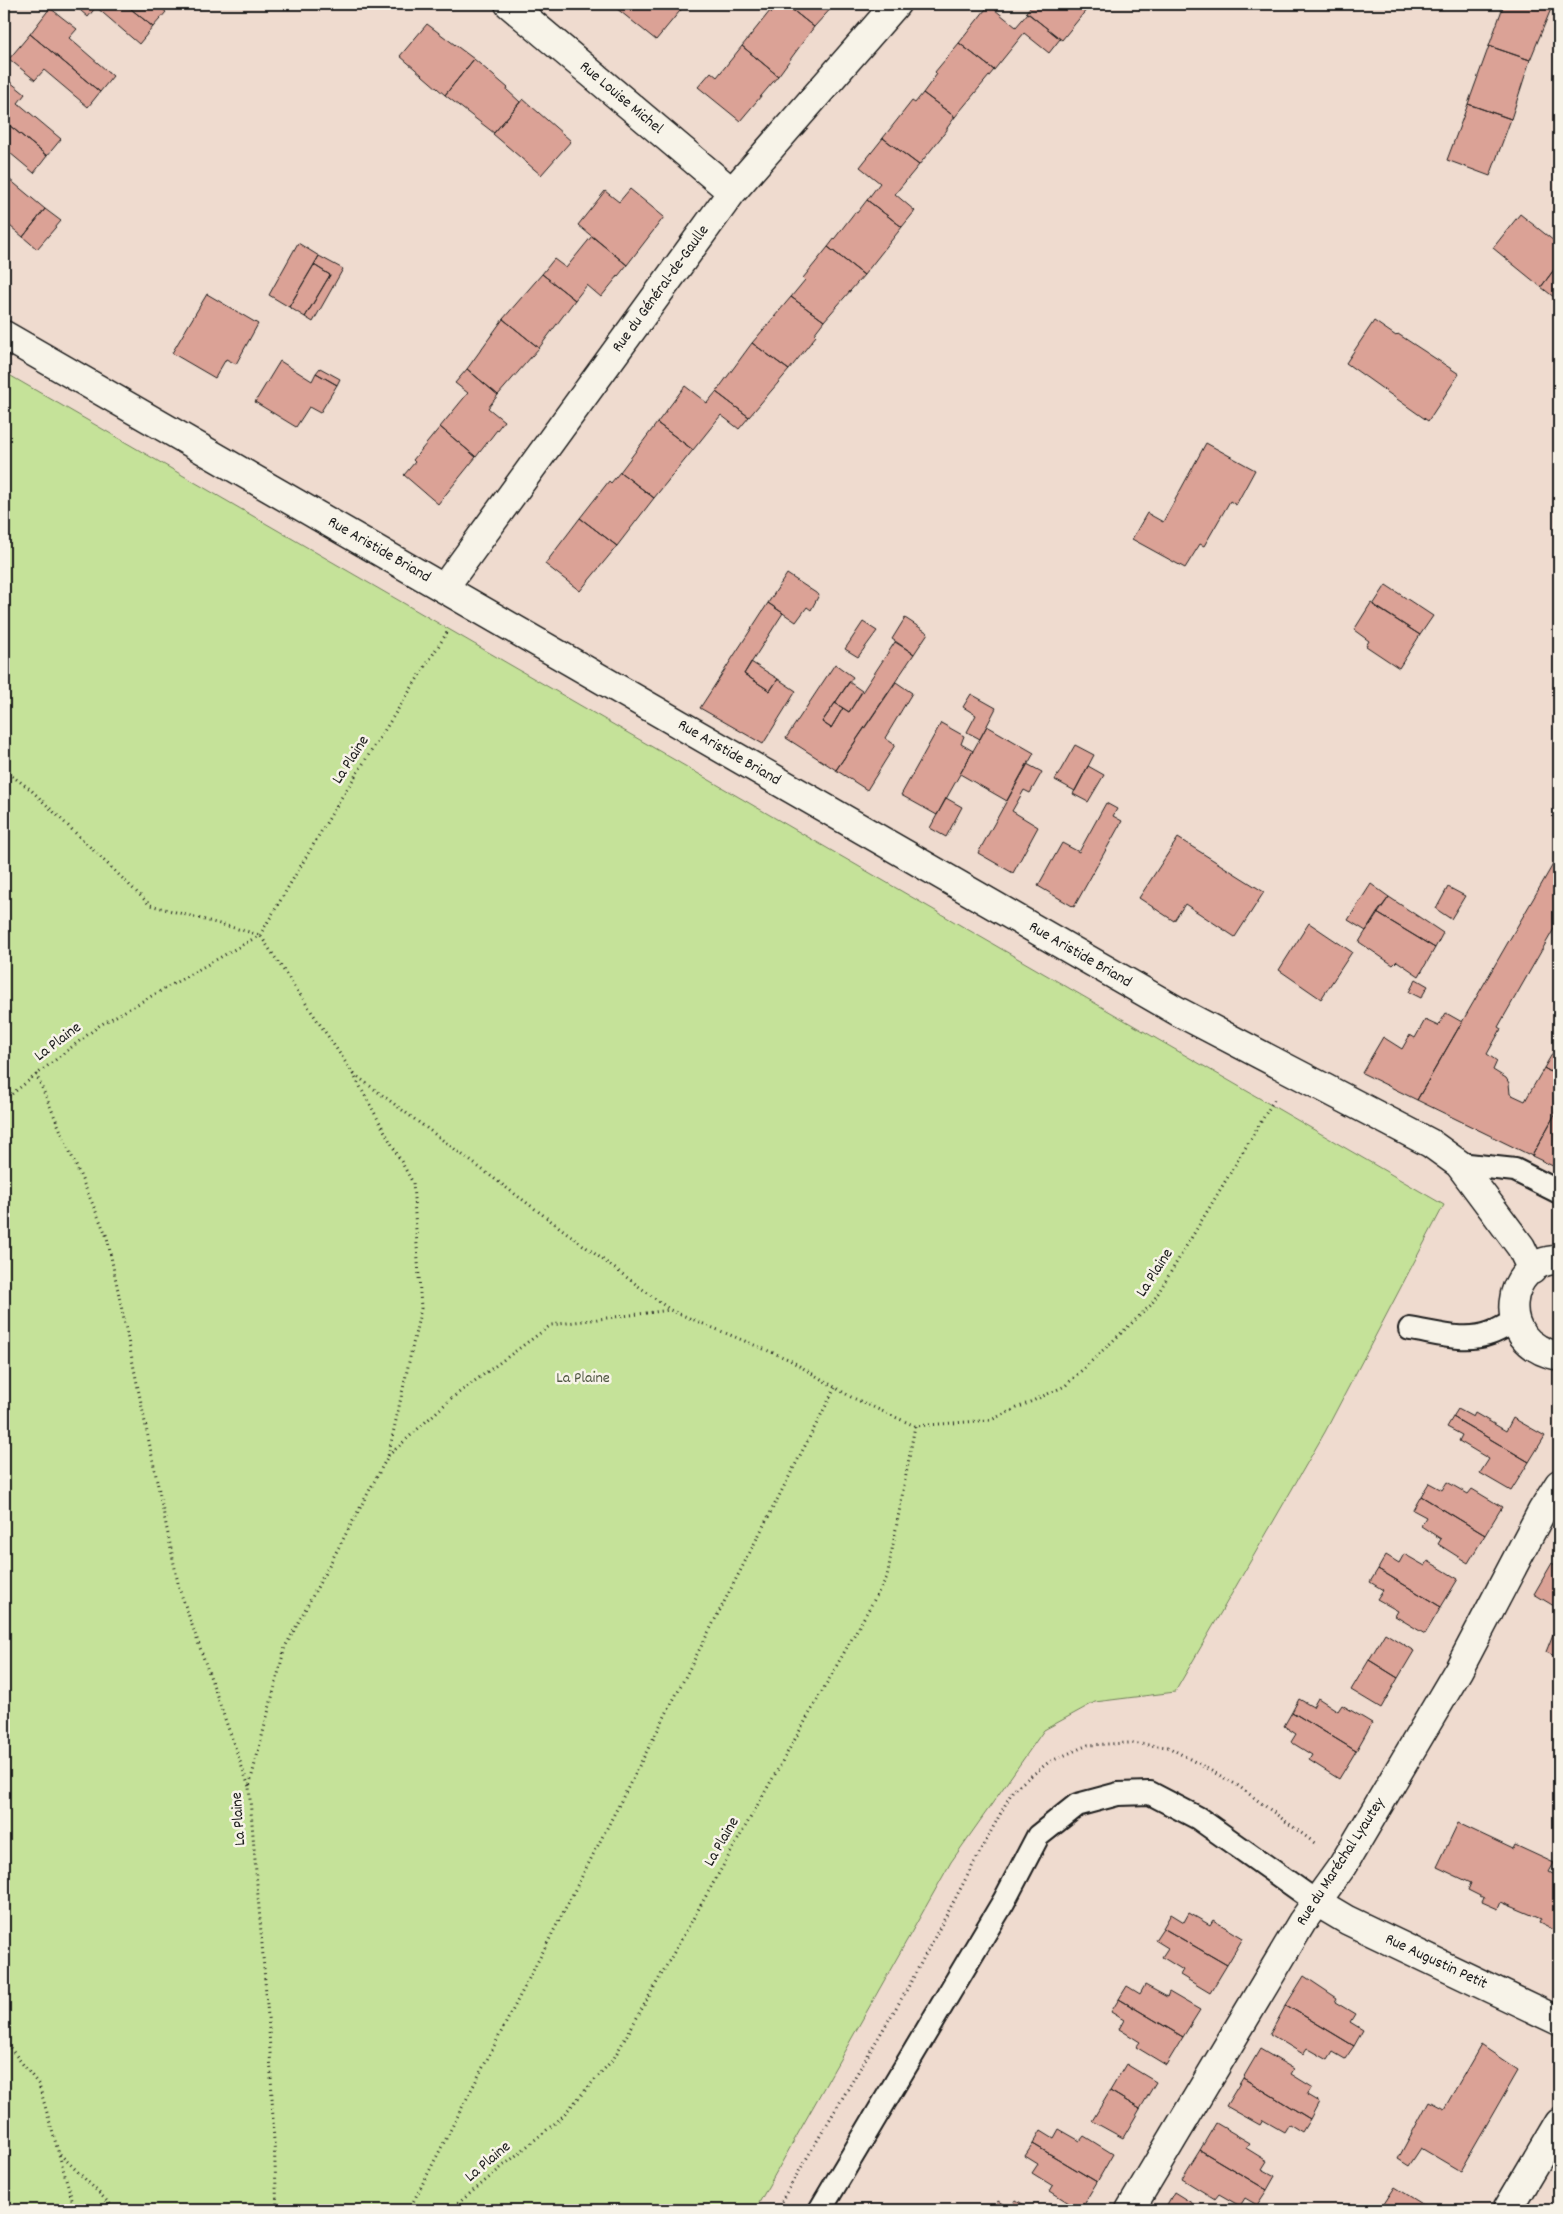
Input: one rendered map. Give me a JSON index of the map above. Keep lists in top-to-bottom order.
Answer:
{
  "streets": {
    "street": [
      "Rue Louise Michel",
      "Rue du Général-de-Gaulle",
      "Rue Aristide Briand",
      "Rue du Maréchal Lyautey",
      "Rue Augustin Petit"
    ],
    "path": ["La Plaine"]
  },
  "crossings": [
    ["Rue Louise Michel", "Rue du Général-de-Gaulle"],
    ["Rue du Général-de-Gaulle", "Rue Aristide Briand"],
    ["Rue Aristide Briand", "La Plaine"],
    ["Rue du Maréchal Lyautey", "Rue Augustin Petit"]
  ],
  "parks": ["La Plaine"]
}
